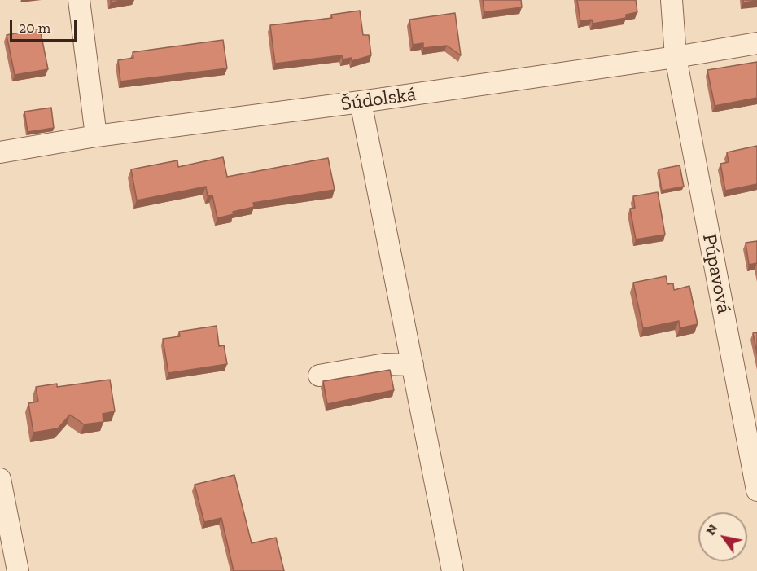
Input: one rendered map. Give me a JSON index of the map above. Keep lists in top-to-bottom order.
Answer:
{
  "streets": {
    "street": ["Šúdolská", "Púpavová"]
  },
  "crossings": [
    ["Šúdolská", "Púpavová"]
  ],
  "scale_bar": "20 m",
  "north": "top left"
}
